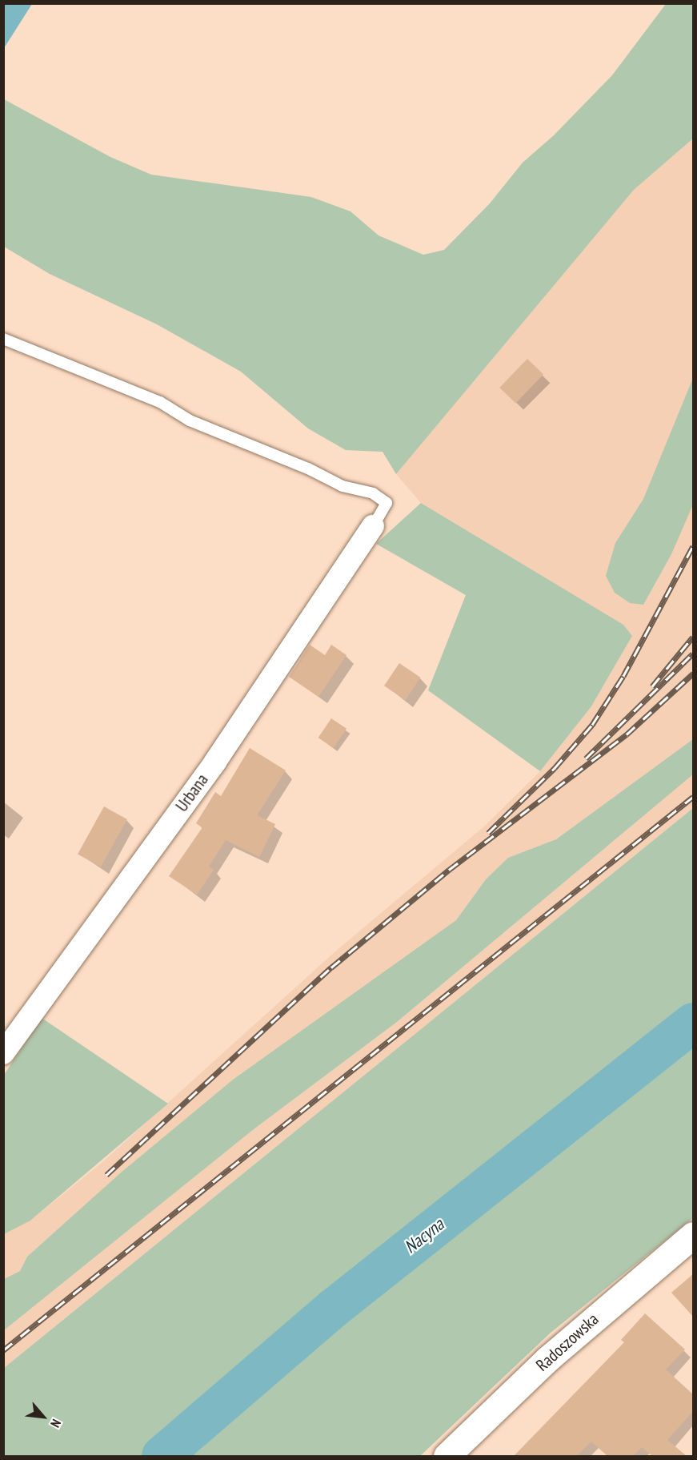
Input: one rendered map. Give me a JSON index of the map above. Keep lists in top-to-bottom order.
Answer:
{
  "streets": {
    "street": ["Urbana", "Radoszowska"]
  },
  "water": ["Nacyna"],
  "north": "bottom right"
}
